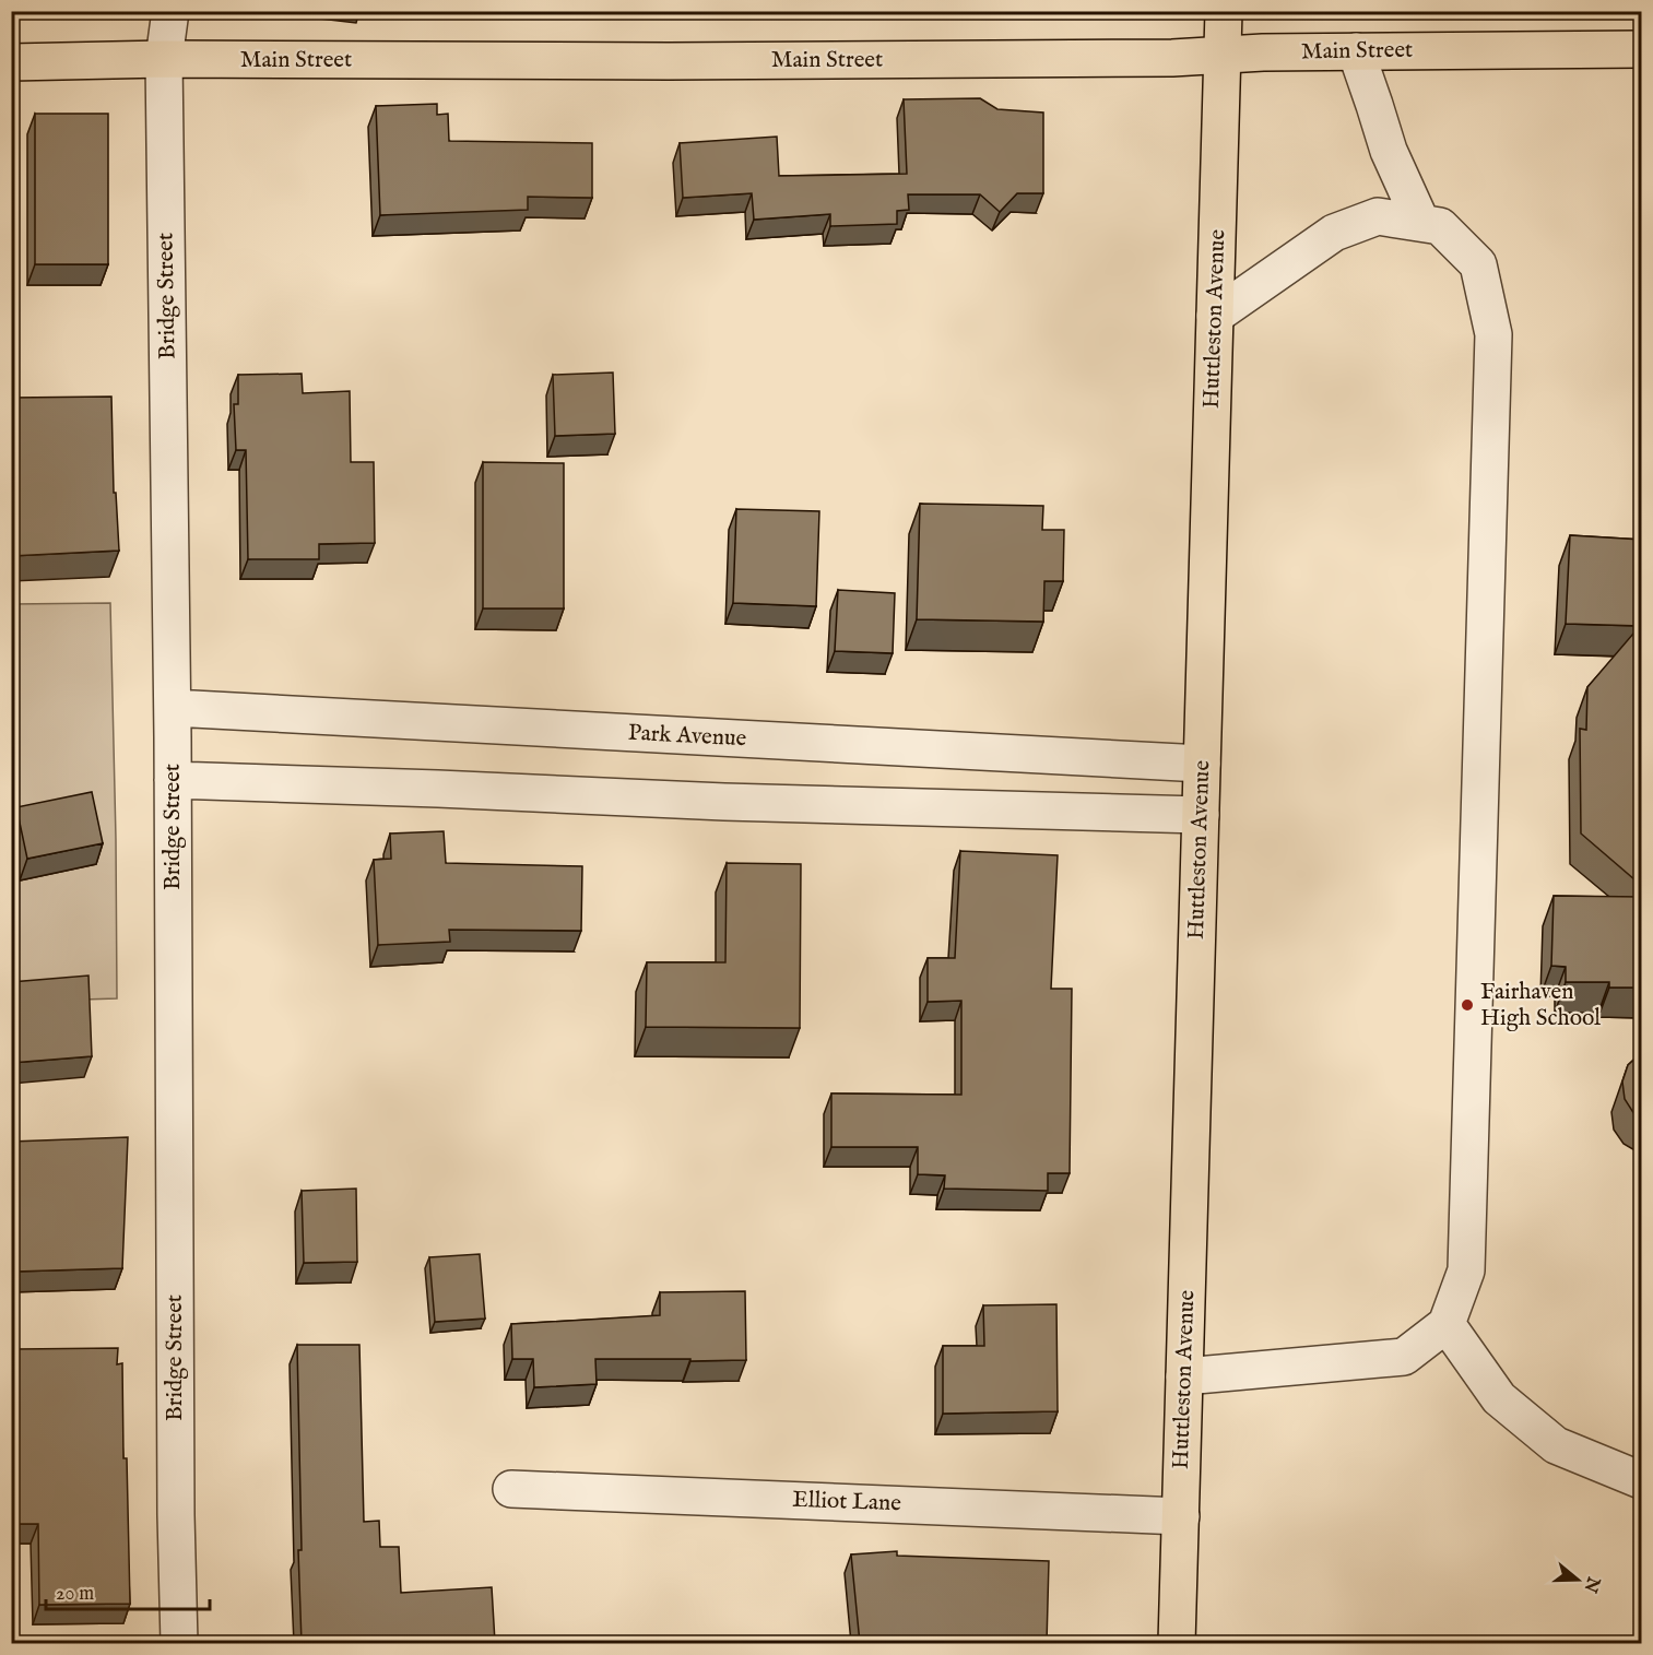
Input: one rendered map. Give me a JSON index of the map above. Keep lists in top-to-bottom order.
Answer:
{
  "streets": {
    "main road": ["Main Street", "Huttleston Avenue"],
    "street": ["Bridge Street", "Park Avenue", "Elliot Lane"]
  },
  "crossings": [
    ["Main Street", "Bridge Street"],
    ["Main Street", "Huttleston Avenue"],
    ["Bridge Street", "Park Avenue"],
    ["Huttleston Avenue", "Park Avenue"],
    ["Huttleston Avenue", "Elliot Lane"]
  ],
  "places": ["Fairhaven High School"],
  "scale_bar": "20 m",
  "north": "right"
}
